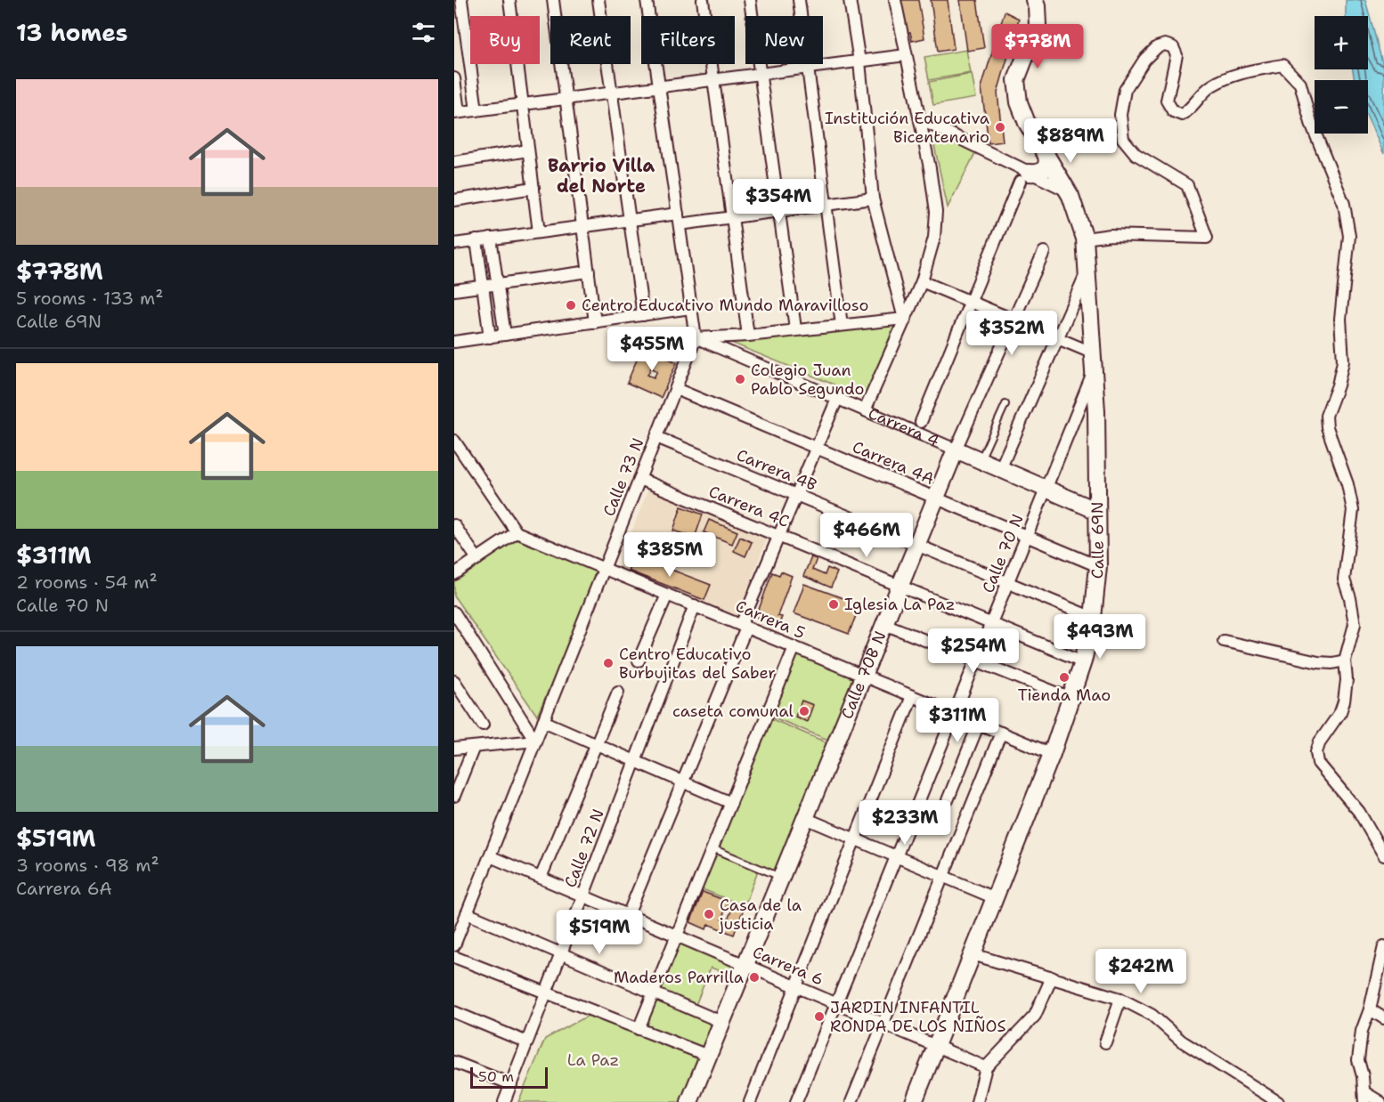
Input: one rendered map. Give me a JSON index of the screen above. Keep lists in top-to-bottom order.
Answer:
{
  "streets": {
    "street": [
      "Carrera 4",
      "Carrera 4A",
      "Carrera 4B",
      "Calle 73 N",
      "Carrera 4C",
      "Calle 69N",
      "Calle 70 N",
      "Carrera 5",
      "Calle 70B N",
      "Calle 72 N",
      "Carrera 6"
    ]
  },
  "crossings": [
    ["Carrera 4", "Calle 73 N"],
    ["Carrera 4", "Calle 69N"],
    ["Carrera 4", "Calle 70 N"],
    ["Carrera 4", "Calle 70B N"],
    ["Carrera 4A", "Calle 73 N"],
    ["Carrera 4A", "Calle 69N"],
    ["Carrera 4A", "Calle 70 N"],
    ["Carrera 4A", "Calle 70B N"],
    ["Carrera 4B", "Calle 73 N"],
    ["Carrera 4B", "Calle 69N"],
    ["Carrera 4B", "Calle 70 N"],
    ["Carrera 4B", "Calle 70B N"],
    ["Calle 73 N", "Carrera 4C"],
    ["Calle 73 N", "Carrera 5"],
    ["Calle 73 N", "Carrera 6"],
    ["Carrera 4C", "Calle 69N"],
    ["Carrera 4C", "Calle 70 N"],
    ["Carrera 4C", "Calle 70B N"],
    ["Calle 69N", "Calle 70 N"],
    ["Calle 69N", "Carrera 5"],
    ["Calle 69N", "Carrera 6"],
    ["Calle 70 N", "Carrera 5"],
    ["Calle 70 N", "Carrera 6"],
    ["Carrera 5", "Calle 70B N"],
    ["Carrera 5", "Calle 72 N"],
    ["Calle 70B N", "Carrera 6"],
    ["Calle 72 N", "Carrera 6"]
  ],
  "districts": ["Barrio Villa del Norte"],
  "parks": ["La Paz"],
  "places": [
    "Institución Educativa Bicentenario",
    "Centro Educativo Mundo Maravilloso",
    "Colegio Juan Pablo Segundo",
    "Iglesia La Paz",
    "Centro Educativo Burbujitas del Saber",
    "Tienda Mao",
    "caseta comunal",
    "Casa de la justicia",
    "Maderos Parrilla",
    "JARDIN INFANTIL RONDA DE LOS NIÑOS"
  ],
  "scale_bar": "50 m",
  "page": {
    "heading": "13 homes",
    "map_buttons": ["+", "−"],
    "chip": [
      "Buy",
      "Rent",
      "Filters",
      "New"
    ],
    "price": [
      "$778M",
      "$889M",
      "$354M",
      "$352M",
      "$455M",
      "$466M",
      "$385M",
      "$493M",
      "$254M",
      "$311M",
      "$233M",
      "$519M",
      "$242M"
    ],
    "list": [
      {
        "name": "$778M",
        "note": "5 rooms · 133 m² · Calle 69N"
      },
      {
        "name": "$311M",
        "note": "2 rooms · 54 m² · Calle 70 N"
      },
      {
        "name": "$519M",
        "note": "3 rooms · 98 m² · Carrera 6A"
      }
    ],
    "scale": "50 m"
  }
}
